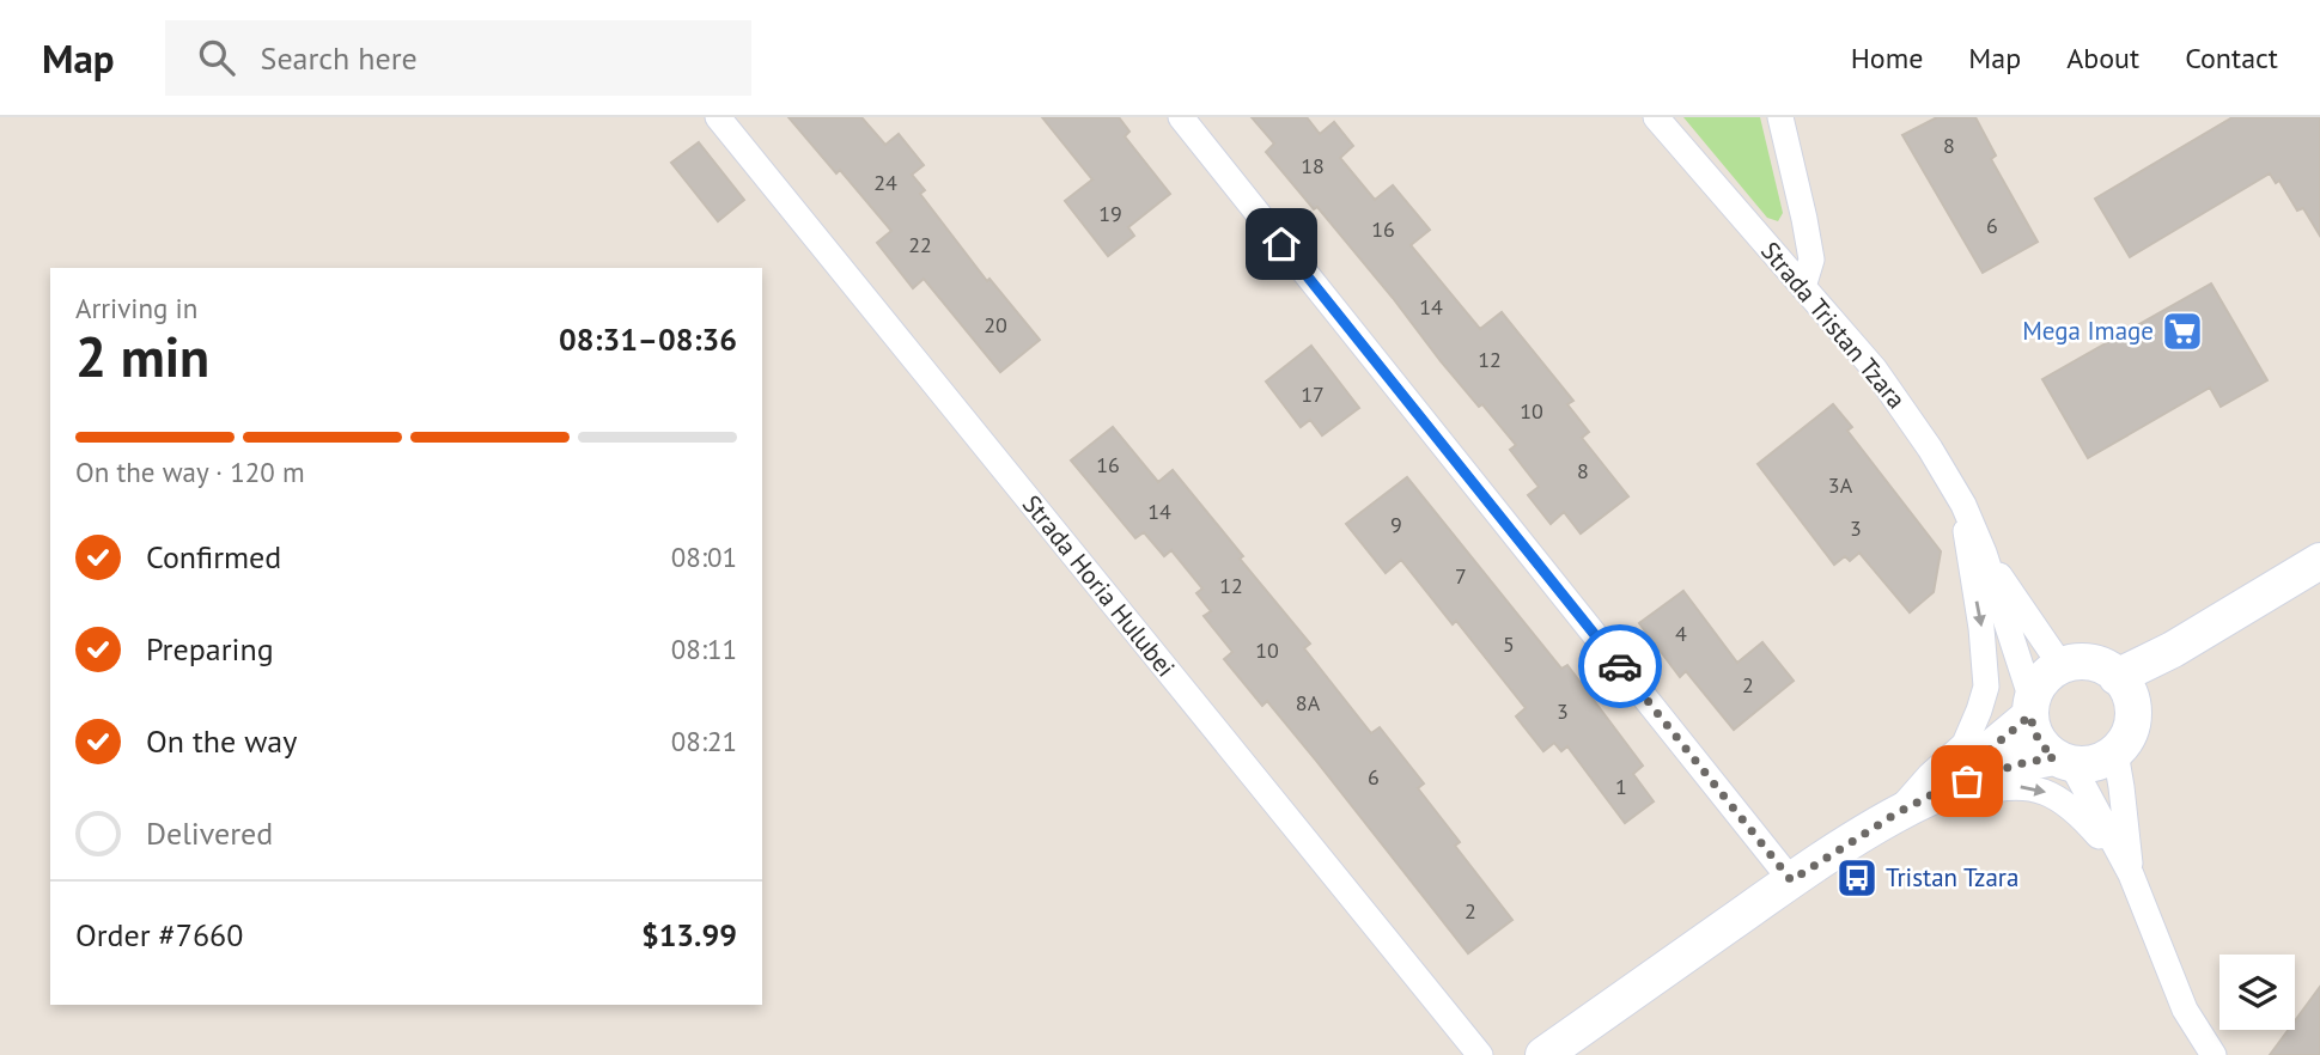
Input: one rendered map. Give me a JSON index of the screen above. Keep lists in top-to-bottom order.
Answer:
{
  "streets": {
    "street": ["Strada Tristan Tzara", "Strada Horia Hulubei"]
  },
  "places": {
    "supermarket": ["Mega Image"],
    "bus stop": ["Tristan Tzara"]
  },
  "house_numbers": [
    "8",
    "18",
    "24",
    "19",
    "6",
    "16",
    "22",
    "14",
    "20",
    "12",
    "17",
    "10",
    "16",
    "8",
    "3A",
    "14",
    "9",
    "3",
    "7",
    "12",
    "4",
    "5",
    "10",
    "2",
    "8A",
    "3",
    "6",
    "1",
    "2"
  ],
  "page": {
    "header": "Map",
    "search": "Search here",
    "nav": [
      "Home",
      "Map",
      "About",
      "Contact"
    ],
    "heading": ["2 min", "Arriving in", "08:31–08:36"],
    "panel": ["Order #7660", "$13.99"],
    "bar": "On the way · 120 m",
    "list": [
      ["Confirmed", "08:01"],
      ["Preparing", "08:11"],
      ["On the way", "08:21"],
      "Delivered"
    ]
  }
}
